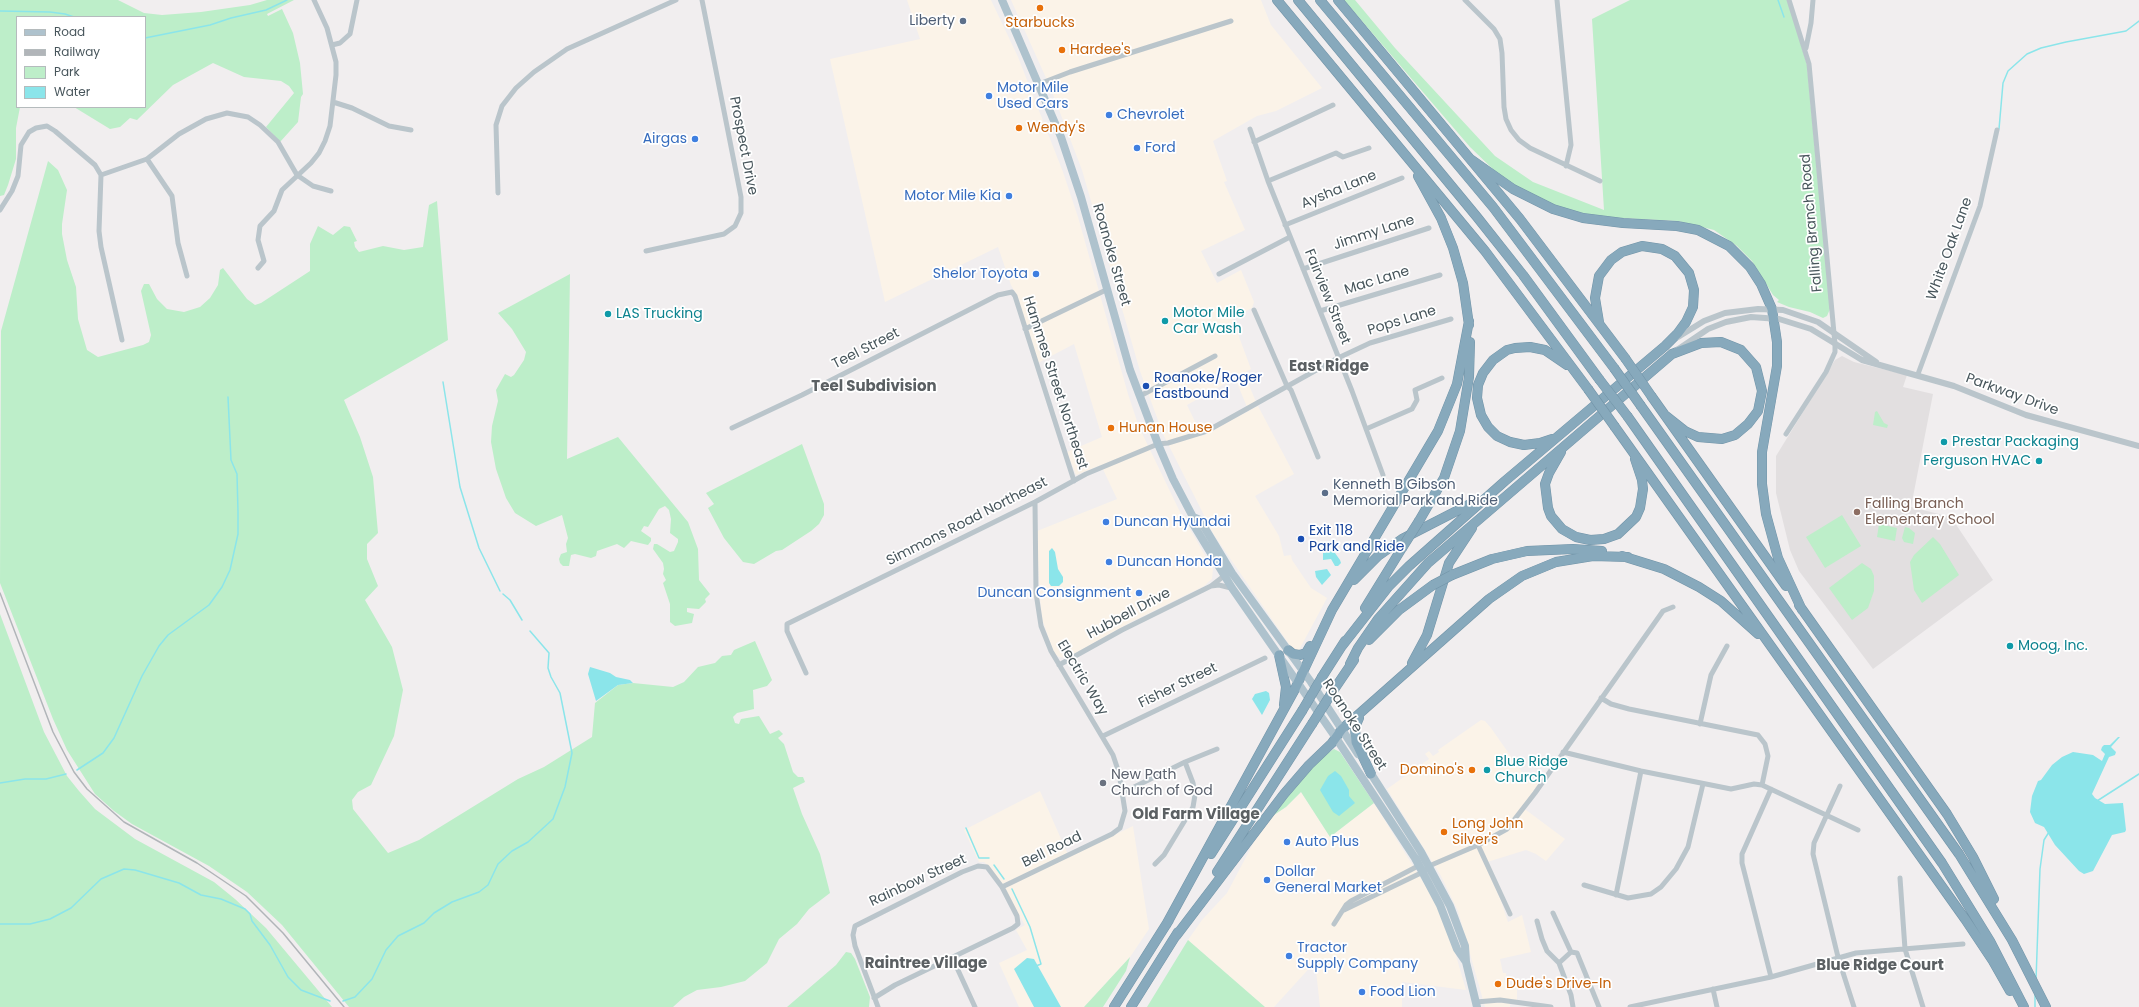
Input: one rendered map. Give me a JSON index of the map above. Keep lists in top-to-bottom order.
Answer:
{
  "streets": {
    "main road": ["Roanoke Street"],
    "street": [
      "Prospect Drive",
      "Aysha Lane",
      "Falling Branch Road",
      "Jimmy Lane",
      "White Oak Lane",
      "Mac Lane",
      "Fairview Street",
      "Pops Lane",
      "Teel Street",
      "Hammes Street Northeast",
      "Parkway Drive",
      "Simmons Road Northeast",
      "Hubbell Drive",
      "Electric Way",
      "Fisher Street",
      "Bell Road",
      "Rainbow Street"
    ]
  },
  "crossings": [
    ["Aysha Lane", "Fairview Street"],
    ["Falling Branch Road", "Parkway Drive"],
    ["Jimmy Lane", "Fairview Street"],
    ["White Oak Lane", "Parkway Drive"],
    ["Roanoke Street", "Simmons Road Northeast"],
    ["Roanoke Street", "Hubbell Drive"],
    ["Mac Lane", "Fairview Street"],
    ["Fairview Street", "Pops Lane"],
    ["Pops Lane", "Simmons Road Northeast"],
    ["Teel Street", "Hammes Street Northeast"],
    ["Hammes Street Northeast", "Simmons Road Northeast"],
    ["Simmons Road Northeast", "Electric Way"],
    ["Hubbell Drive", "Electric Way"],
    ["Electric Way", "Fisher Street"],
    ["Electric Way", "Bell Road"],
    ["Bell Road", "Rainbow Street"]
  ],
  "districts": [
    "East Ridge",
    "Teel Subdivision",
    "Old Farm Village",
    "Raintree Village",
    "Blue Ridge Court"
  ],
  "places": [
    "Starbucks",
    "Liberty",
    "Hardee's",
    "Motor Mile Used Cars",
    "Chevrolet",
    "Wendy's",
    "Airgas",
    "Ford",
    "Motor Mile Kia",
    "Shelor Toyota",
    "LAS Trucking",
    "Motor Mile Car Wash",
    "Roanoke/Roger Eastbound",
    "Hunan House",
    "Prestar Packaging",
    "Ferguson HVAC",
    "Kenneth B Gibson Memorial Park and Ride",
    "Falling Branch Elementary School",
    "Duncan Hyundai",
    "Exit 118 Park and Ride",
    "Duncan Honda",
    "Duncan Consignment",
    "Moog, Inc.",
    "Domino's",
    "Blue Ridge Church",
    "New Path Church of God",
    "Long John Silver's",
    "Auto Plus",
    "Dollar General Market",
    "Tractor Supply Company",
    "Dude's Drive-In",
    "Food Lion"
  ],
  "legend": [
    "Road",
    "Railway",
    "Park",
    "Water"
  ]
}
